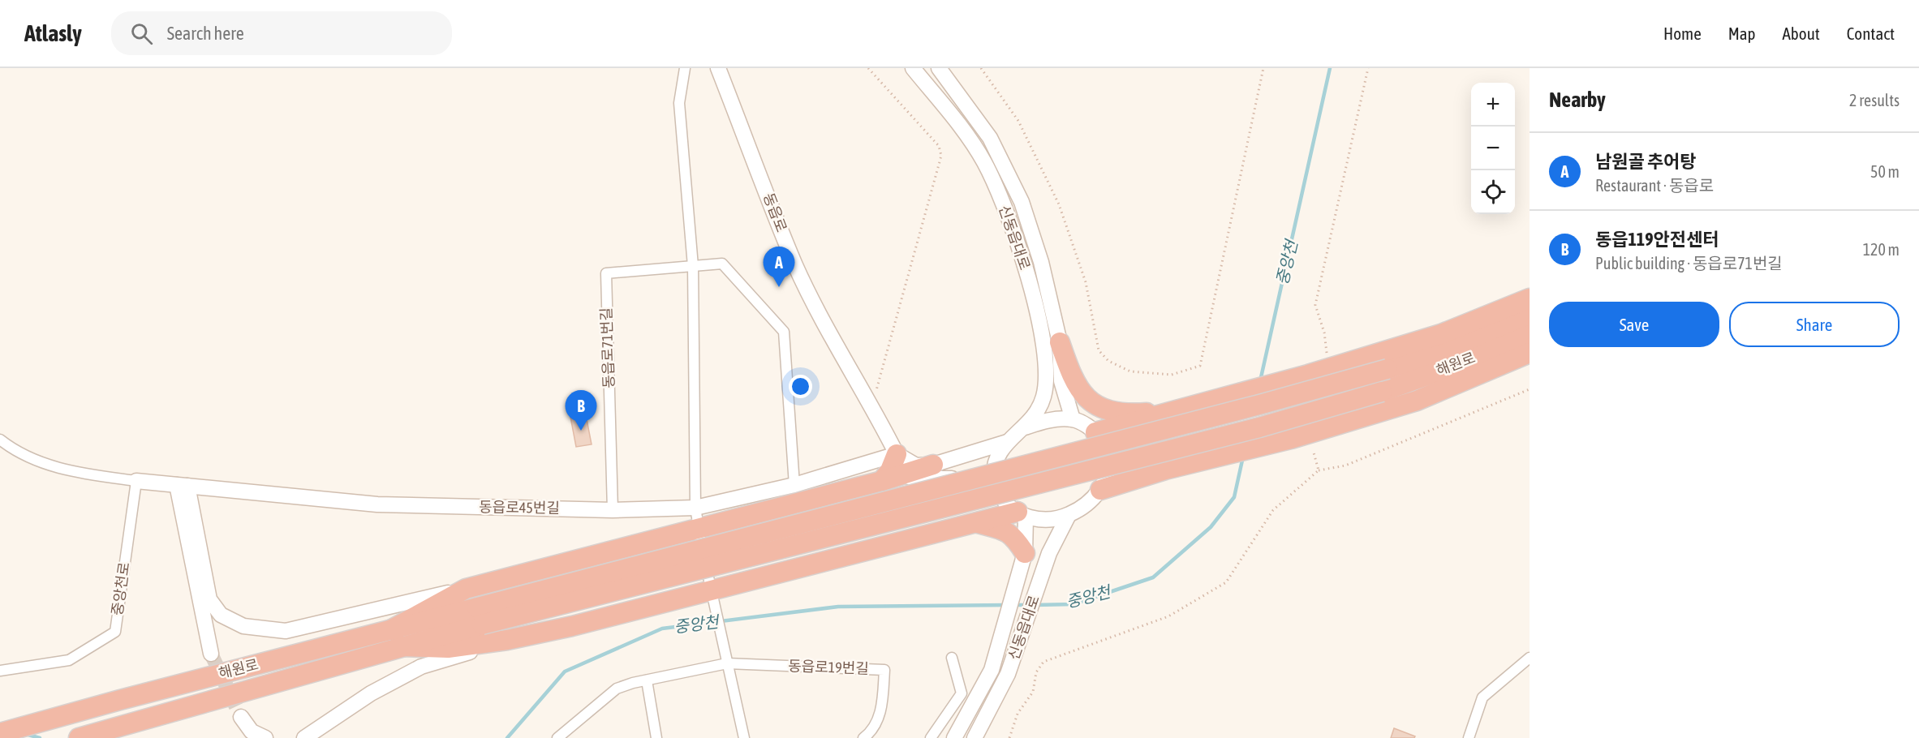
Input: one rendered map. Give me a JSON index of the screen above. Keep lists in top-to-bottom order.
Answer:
{
  "streets": {
    "highway": ["해원로"],
    "street": [
      "동읍로",
      "신동읍대로",
      "동읍로71번길",
      "동읍로45번길",
      "중앙천로",
      "동읍로19번길"
    ]
  },
  "crossings": [
    ["동읍로", "동읍로45번길"],
    ["동읍로71번길", "동읍로45번길"],
    ["동읍로45번길", "중앙천로"]
  ],
  "water": ["중앙천"],
  "page": {
    "header": "Atlasly",
    "search": "Search here",
    "nav": [
      "Home",
      "Map",
      "About",
      "Contact"
    ],
    "heading": ["Nearby", "2 results"],
    "map_buttons": ["+", "−"],
    "list": [
      {
        "mark": "A",
        "name": "남원골 추어탕",
        "note": "Restaurant · 동읍로",
        "value": "50 m"
      },
      {
        "mark": "B",
        "name": "동읍119안전센터",
        "note": "Public building · 동읍로71번길",
        "value": "120 m"
      }
    ],
    "pins": ["A", "B"],
    "buttons": ["Save", "Share"]
  }
}
